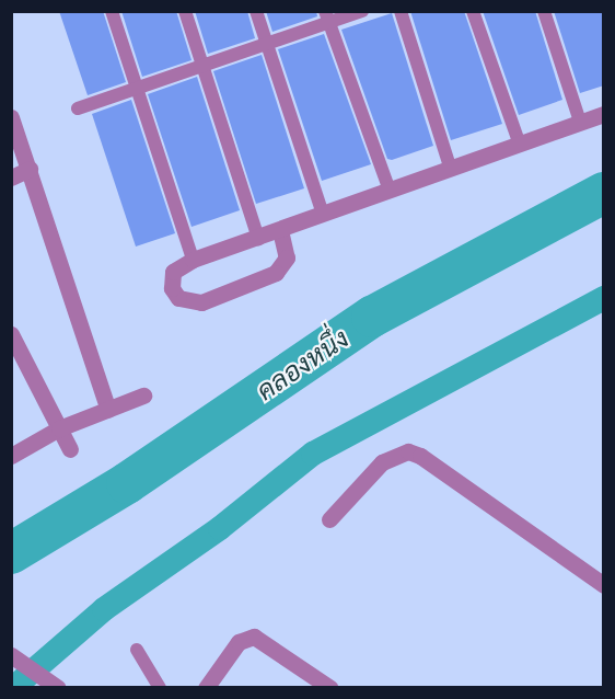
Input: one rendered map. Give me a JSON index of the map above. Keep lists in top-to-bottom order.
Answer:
{
  "water": ["คลองหนึ่ง"]
}
